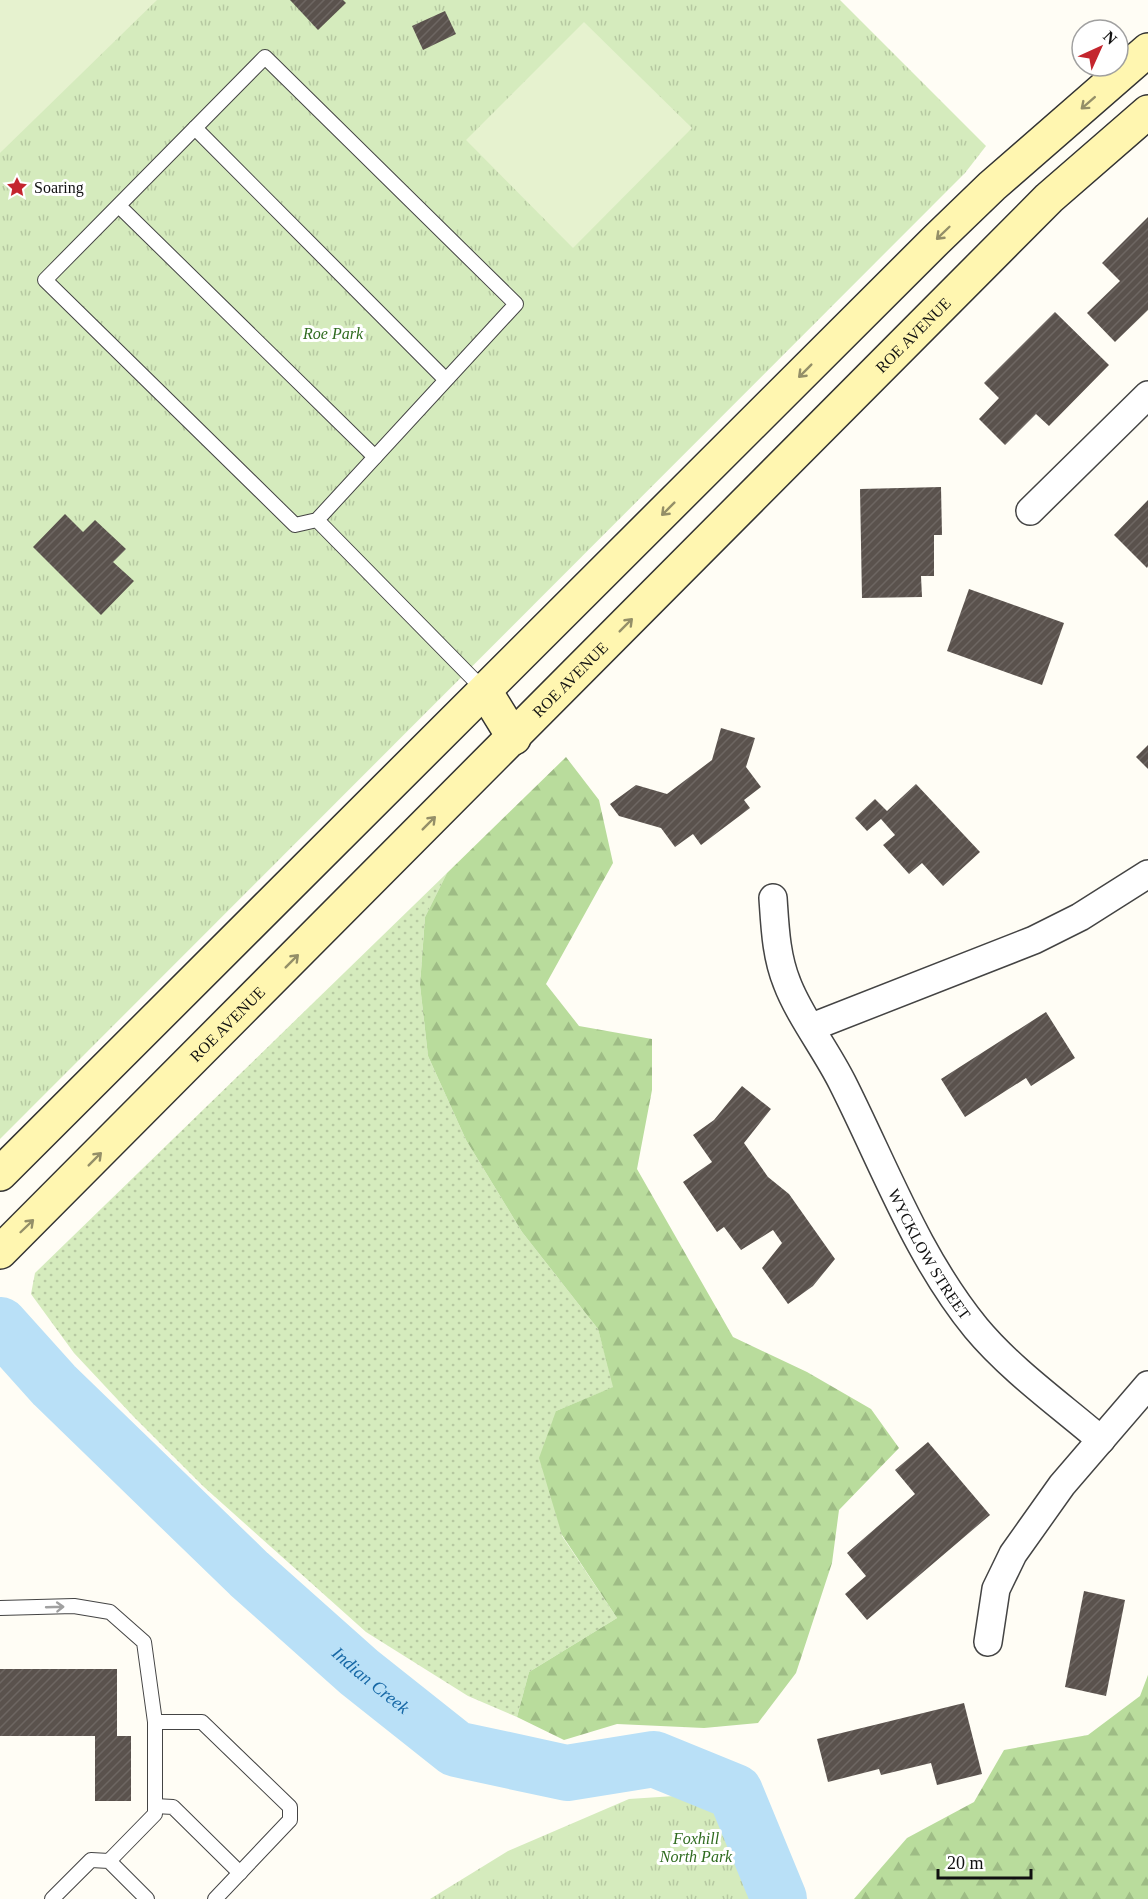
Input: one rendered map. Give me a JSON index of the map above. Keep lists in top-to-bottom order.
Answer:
{
  "streets": {
    "main road": ["ROE AVENUE"],
    "street": ["WYCKLOW STREET"]
  },
  "water": ["Indian Creek"],
  "parks": ["Roe Park", "Foxhill North Park"],
  "places": {
    "place": ["Soaring"]
  },
  "scale_bar": "20 m",
  "north": "top right"
}
